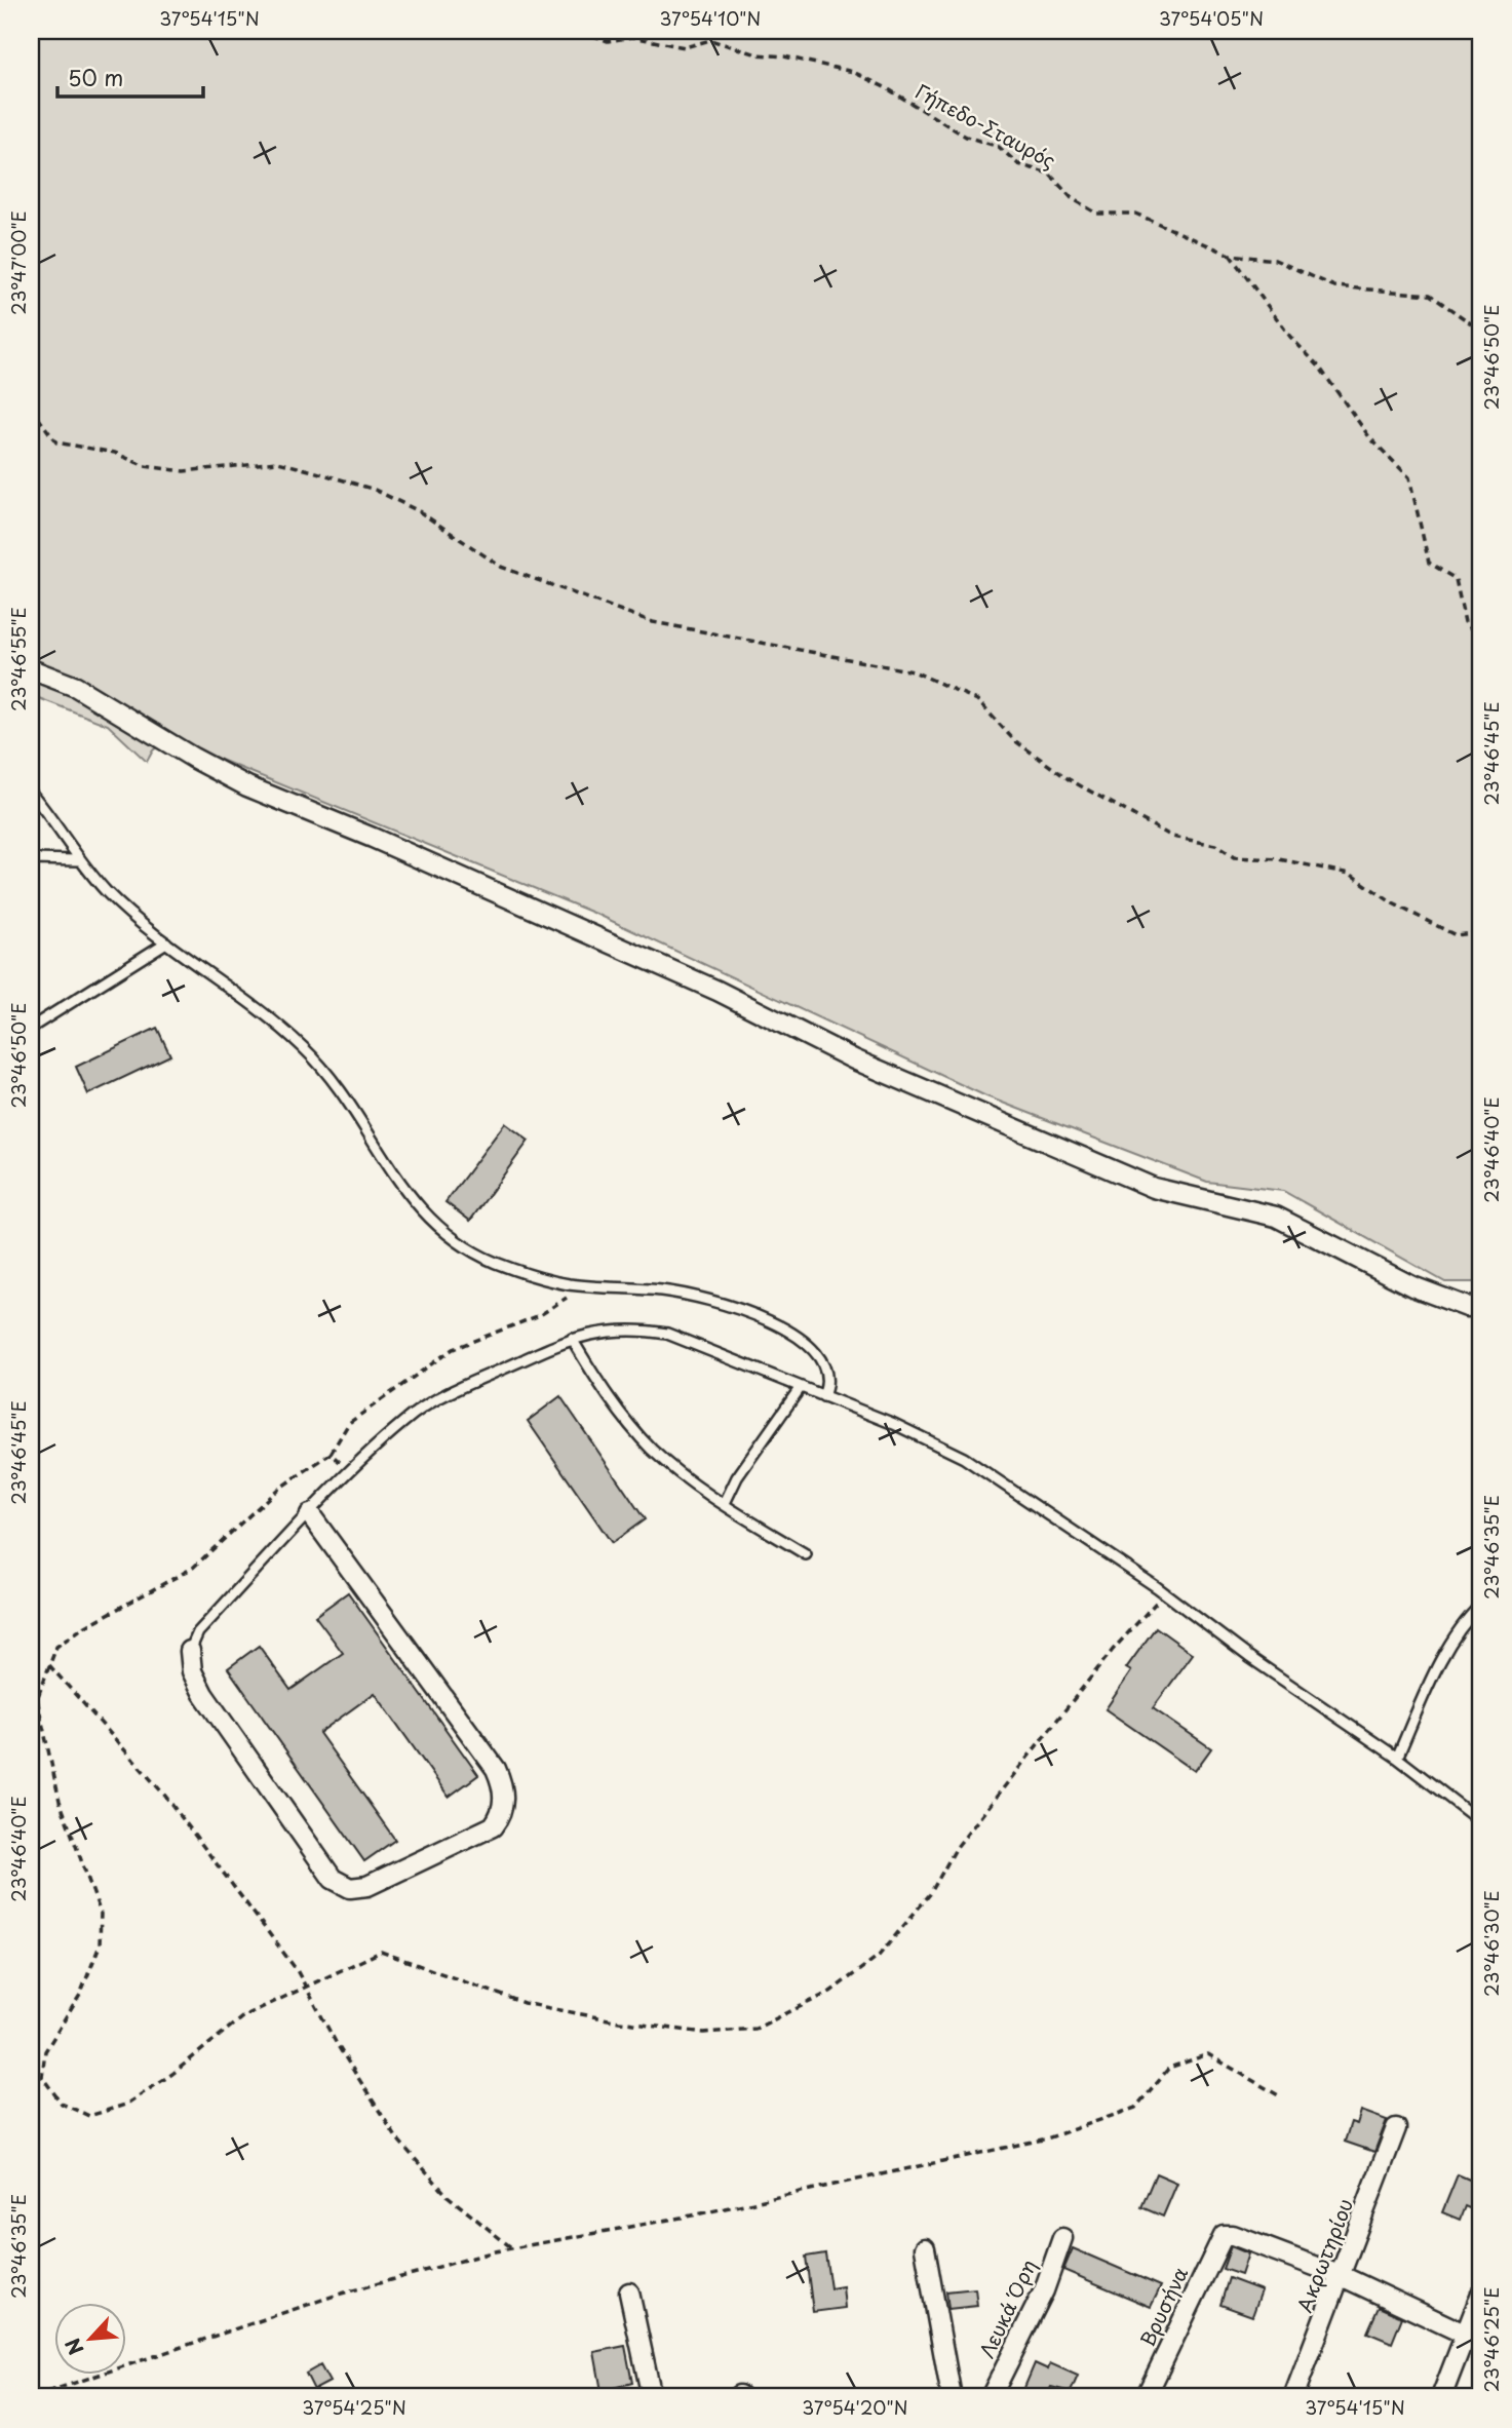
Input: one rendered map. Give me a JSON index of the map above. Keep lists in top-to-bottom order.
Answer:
{
  "streets": {
    "street": ["Ακρωτηρίου", "Βρυσήνα", "Λευκά Όρη"],
    "path": ["Γήπεδο-Σταυρός"]
  },
  "crossings": [
    ["Ακρωτηρίου", "Βρυσήνα"]
  ],
  "scale_bar": "50 m",
  "north": "bottom left",
  "coordinates": [
    "37°54'15\"N",
    "37°54'10\"N",
    "37°54'05\"N",
    "23°47'00\"E",
    "23°46'50\"E",
    "23°46'55\"E",
    "23°46'45\"E",
    "23°46'40\"E",
    "23°46'35\"E",
    "23°46'30\"E",
    "23°46'25\"E",
    "37°54'25\"N",
    "37°54'20\"N"
  ]
}
